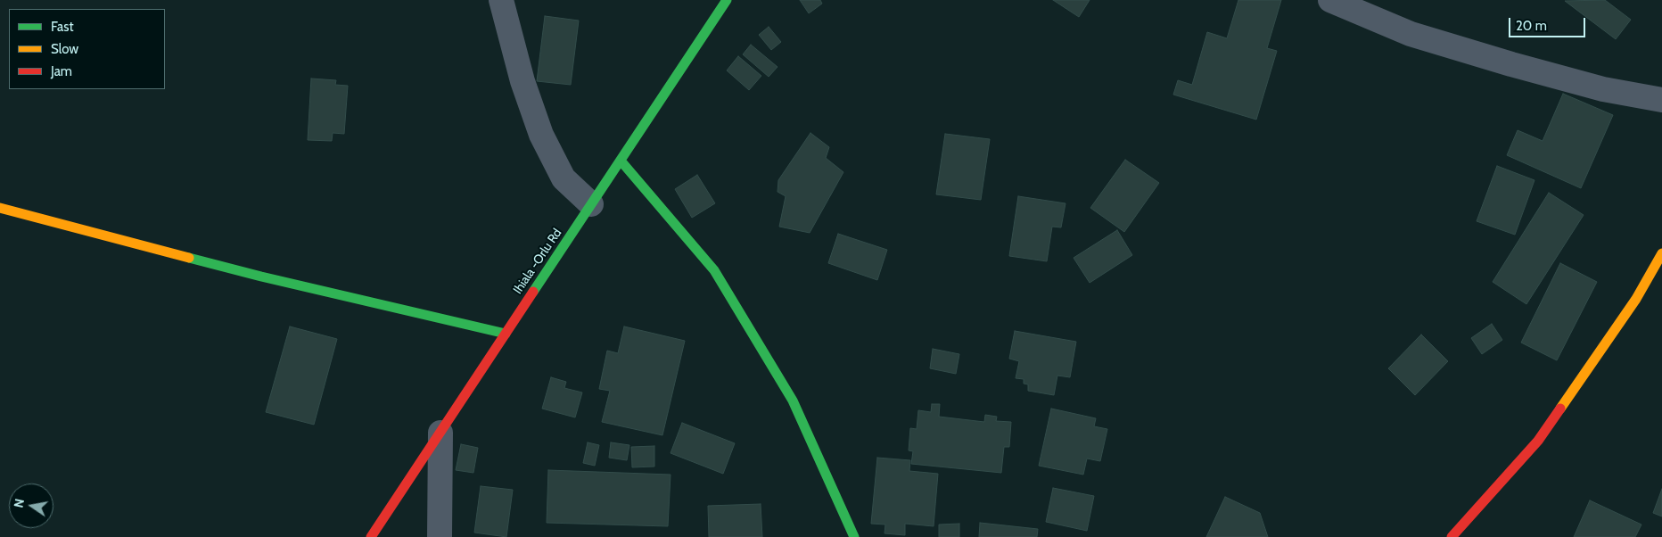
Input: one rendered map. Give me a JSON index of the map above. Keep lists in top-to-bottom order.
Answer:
{
  "streets": {
    "street": ["Ihiala -Orlu Rd"]
  },
  "legend": ["Fast", "Slow", "Jam"],
  "scale_bar": "20 m",
  "north": "left"
}
